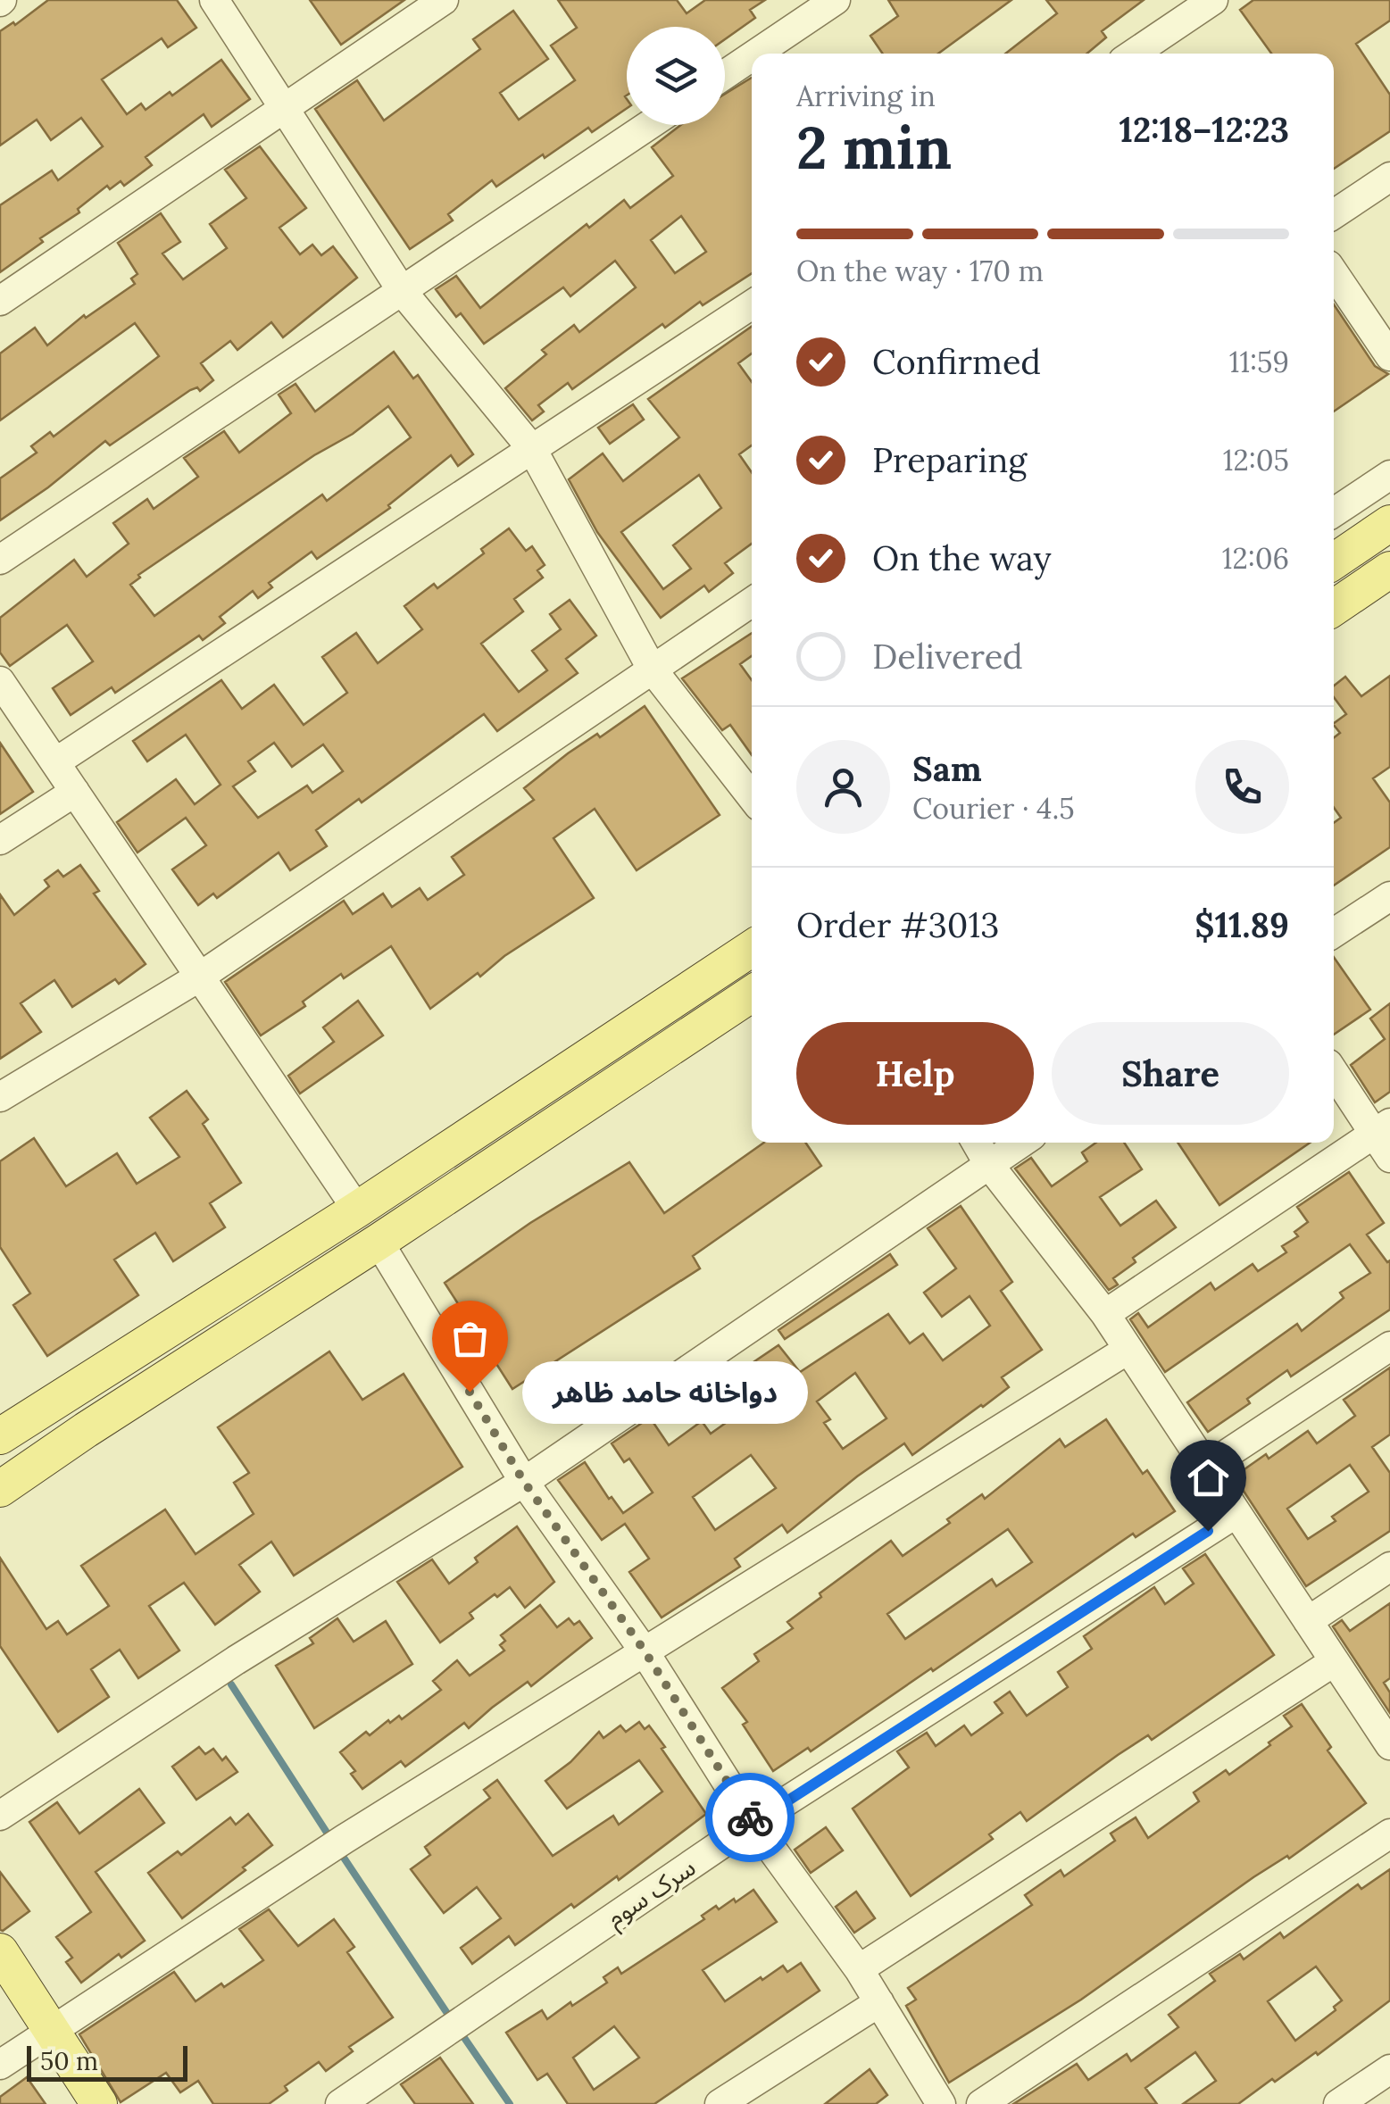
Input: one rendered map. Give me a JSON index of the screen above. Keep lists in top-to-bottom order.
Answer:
{
  "streets": {
    "street": ["سرک سوم"]
  },
  "places": ["دواخانه حامد ظاهر"],
  "scale_bar": "50 m",
  "page": {
    "heading": ["2 min", "Arriving in", "12:18–12:23"],
    "panel": [
      "Sam",
      "Courier · 4.5",
      "Order #3013",
      "$11.89"
    ],
    "bar": "On the way · 170 m",
    "list": [
      ["Confirmed", "11:59"],
      ["Preparing", "12:05"],
      ["On the way", "12:06"],
      "Delivered"
    ],
    "buttons": ["Help", "Share"],
    "bubble": "دواخانه حامد ظاهر",
    "scale": "50 m"
  }
}
